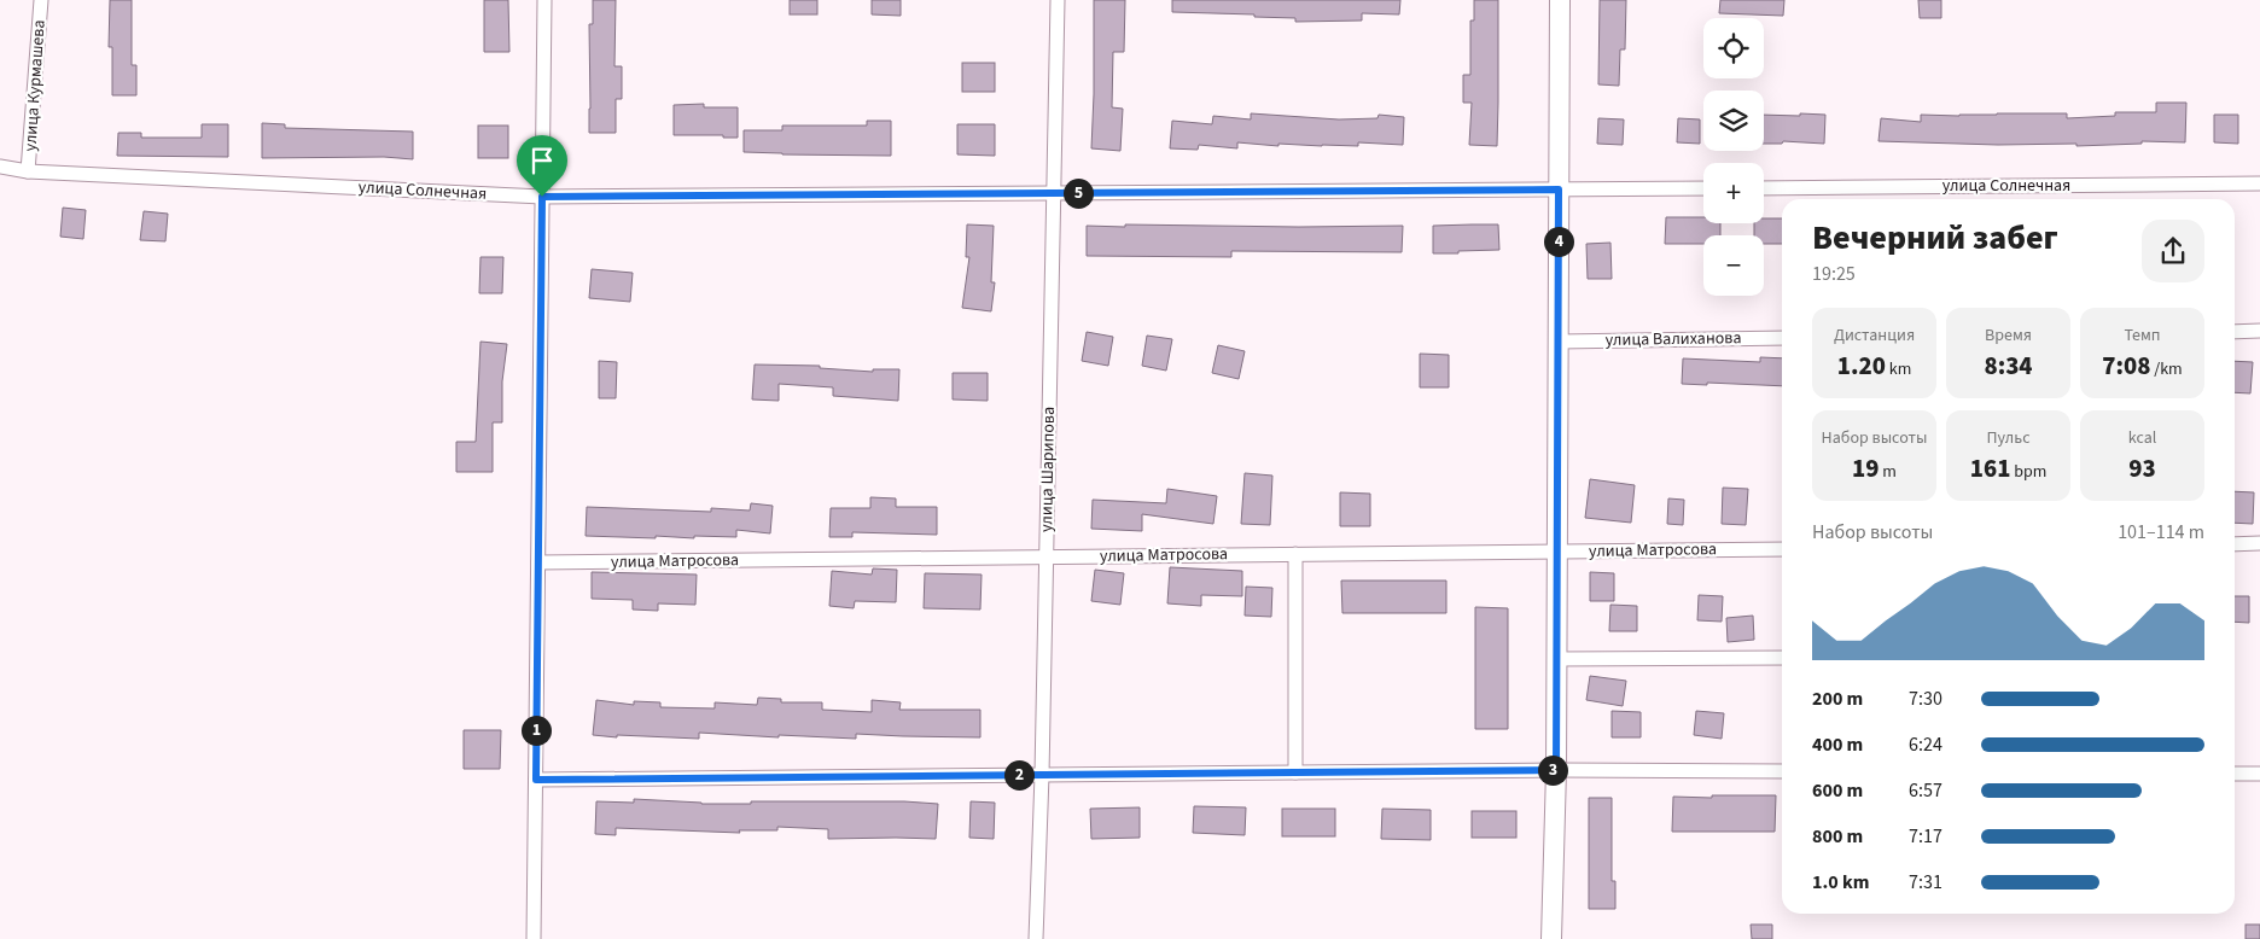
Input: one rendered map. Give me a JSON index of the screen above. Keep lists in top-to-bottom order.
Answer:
{
  "streets": {
    "street": [
      "улица Курмашева",
      "улица Солнечная",
      "улица Валиханова",
      "улица Шарипова",
      "улица Матросова"
    ]
  },
  "crossings": [
    ["улица Курмашева", "улица Солнечная"],
    ["улица Солнечная", "улица Шарипова"],
    ["улица Шарипова", "улица Матросова"]
  ],
  "page": {
    "map_buttons": ["+", "−"],
    "pins": [
      "5",
      "4",
      "1",
      "3",
      "2"
    ],
    "heading": ["Вечерний забег", "19:25"],
    "stats": [
      ["Дистанция", "1.20 km"],
      ["Время", "8:34"],
      ["Темп", "7:08 /km"],
      ["Набор высоты", "19 m"],
      ["Пульс", "161 bpm"],
      ["kcal", "93"]
    ],
    "chart": ["Набор высоты", "101–114 m"],
    "list": [
      {
        "name": "200 m",
        "note": "7:30"
      },
      {
        "name": "400 m",
        "note": "6:24"
      },
      {
        "name": "600 m",
        "note": "6:57"
      },
      {
        "name": "800 m",
        "note": "7:17"
      },
      {
        "name": "1.0 km",
        "note": "7:31"
      }
    ]
  }
}
